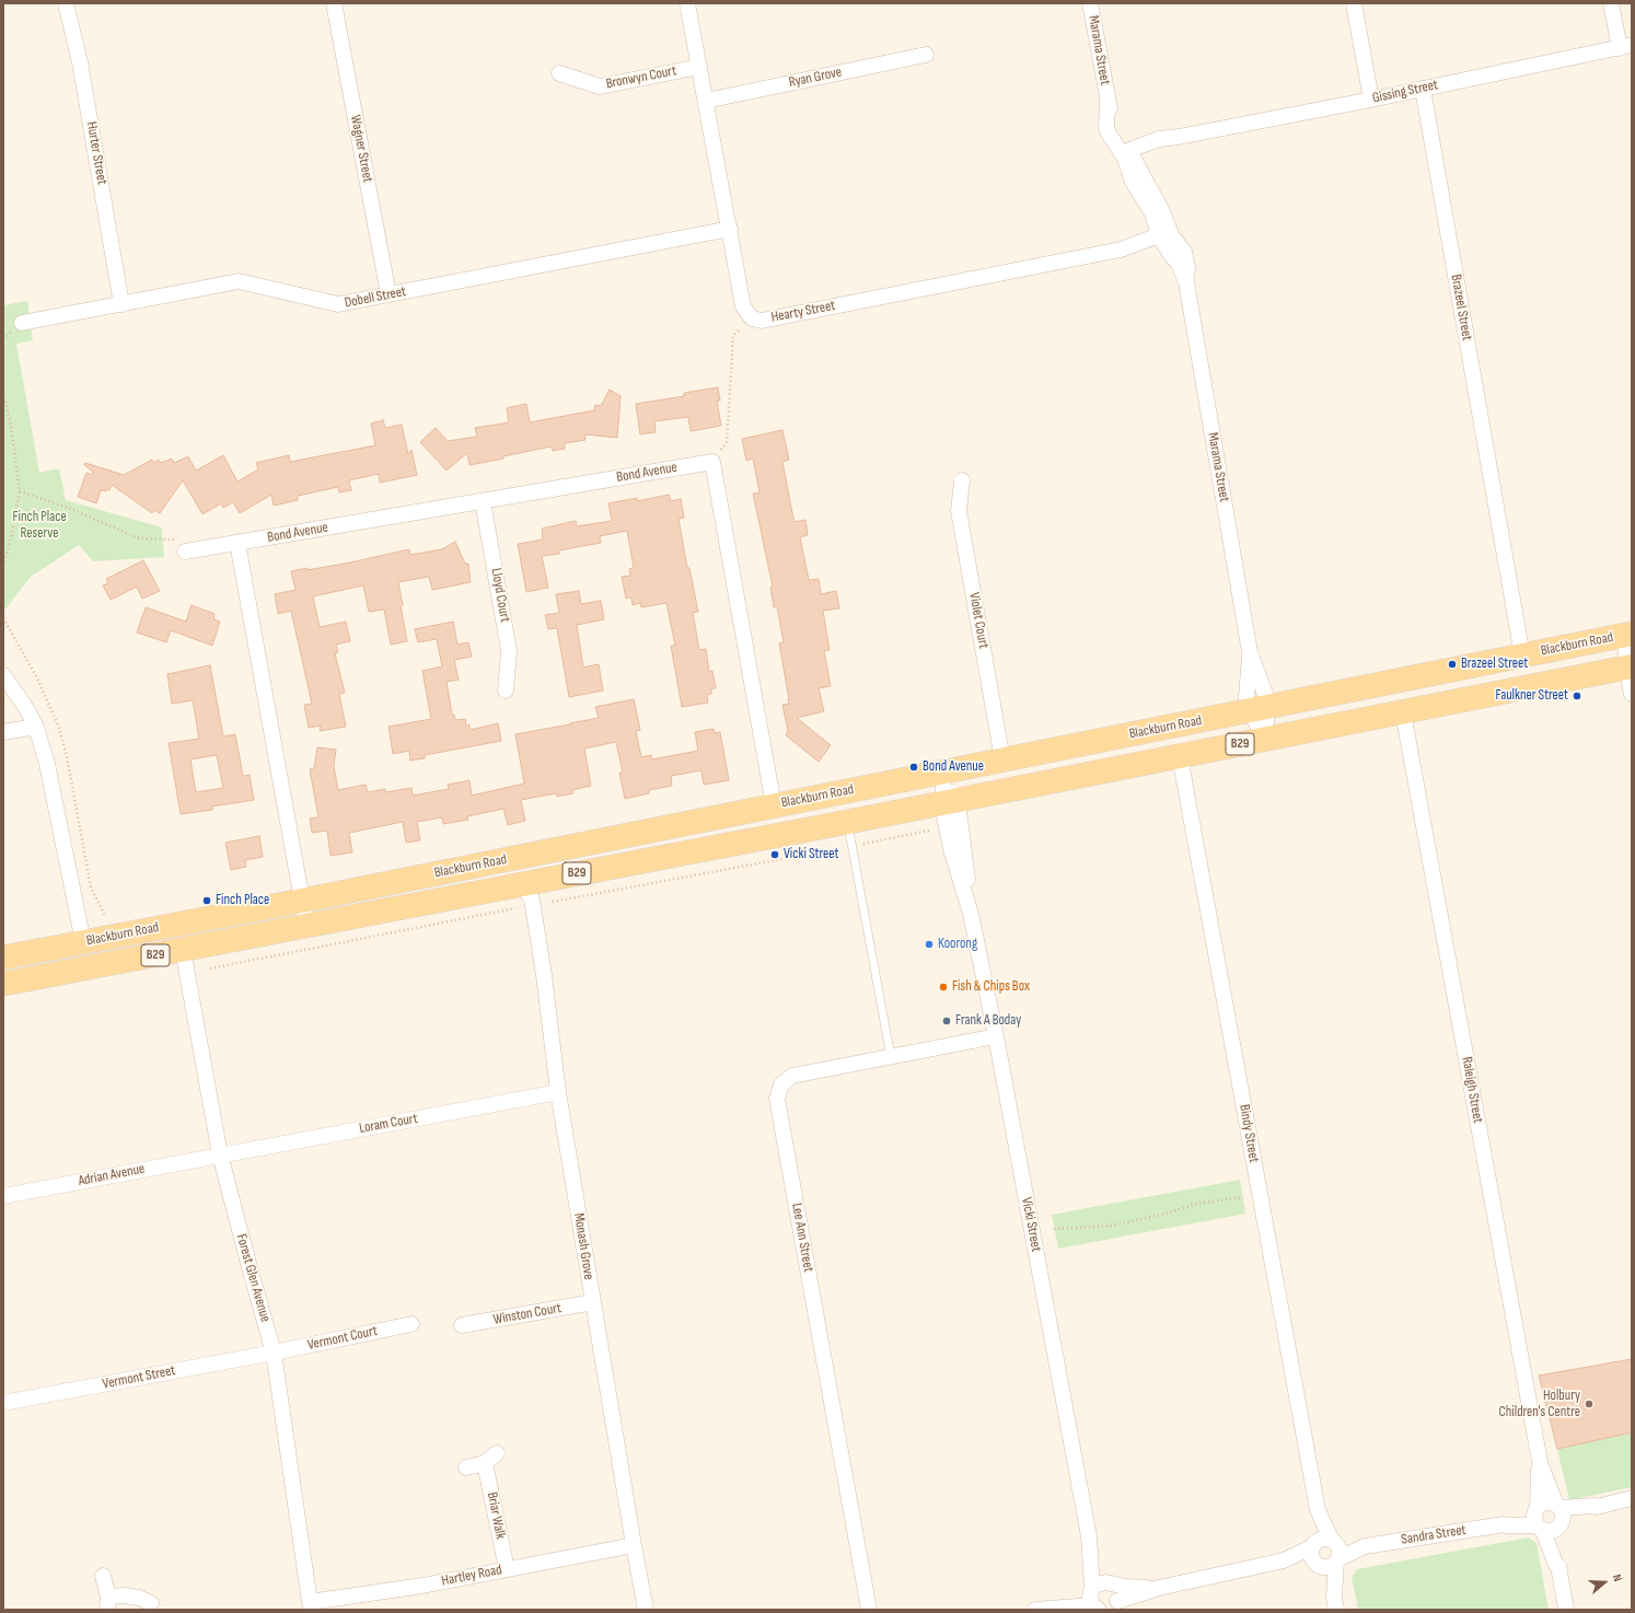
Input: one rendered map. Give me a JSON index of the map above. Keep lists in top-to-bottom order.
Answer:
{
  "streets": {
    "main road": ["Blackburn Road", "B29"],
    "street": [
      "Marama Street",
      "Bronwyn Court",
      "Ryan Grove",
      "Gissing Street",
      "Wagner Street",
      "Hurter Street",
      "Dobell Street",
      "Brazeel Street",
      "Hearty Street",
      "Bond Avenue",
      "Lloyd Court",
      "Violet Court",
      "Raleigh Street",
      "Loram Court",
      "Bindy Street",
      "Adrian Avenue",
      "Vicki Street",
      "Lee Ann Street",
      "Monash Grove",
      "Forest Glen Avenue",
      "Winston Court",
      "Vermont Court",
      "Vermont Street",
      "Briar Walk",
      "Sandra Street",
      "Hartley Road"
    ]
  },
  "crossings": [
    ["Marama Street", "Gissing Street"],
    ["Marama Street", "Hearty Street"],
    ["Marama Street", "Blackburn Road"],
    ["Bronwyn Court", "Hearty Street"],
    ["Ryan Grove", "Hearty Street"],
    ["Gissing Street", "Brazeel Street"],
    ["Wagner Street", "Dobell Street"],
    ["Hurter Street", "Dobell Street"],
    ["Dobell Street", "Hearty Street"],
    ["Brazeel Street", "Blackburn Road"],
    ["Bond Avenue", "Lloyd Court"],
    ["Violet Court", "Blackburn Road"],
    ["Blackburn Road", "Raleigh Street"],
    ["Blackburn Road", "Bindy Street"],
    ["Blackburn Road", "Vicki Street"],
    ["Blackburn Road", "Monash Grove"],
    ["Blackburn Road", "Forest Glen Avenue"],
    ["Raleigh Street", "Sandra Street"],
    ["Loram Court", "Adrian Avenue"],
    ["Loram Court", "Monash Grove"],
    ["Loram Court", "Forest Glen Avenue"],
    ["Bindy Street", "Sandra Street"],
    ["Adrian Avenue", "Forest Glen Avenue"],
    ["Vicki Street", "Lee Ann Street"],
    ["Monash Grove", "Winston Court"],
    ["Monash Grove", "Hartley Road"],
    ["Forest Glen Avenue", "Vermont Court"],
    ["Forest Glen Avenue", "Vermont Street"],
    ["Forest Glen Avenue", "Hartley Road"],
    ["Vermont Court", "Vermont Street"],
    ["Briar Walk", "Hartley Road"]
  ],
  "parks": ["Finch Place Reserve"],
  "places": [
    "Brazeel Street",
    "Faulkner Street",
    "Bond Avenue",
    "Vicki Street",
    "Finch Place",
    "Koorong",
    "Fish & Chips Box",
    "Frank A Boday",
    "Holbury Children's Centre"
  ],
  "north": "right"
}
